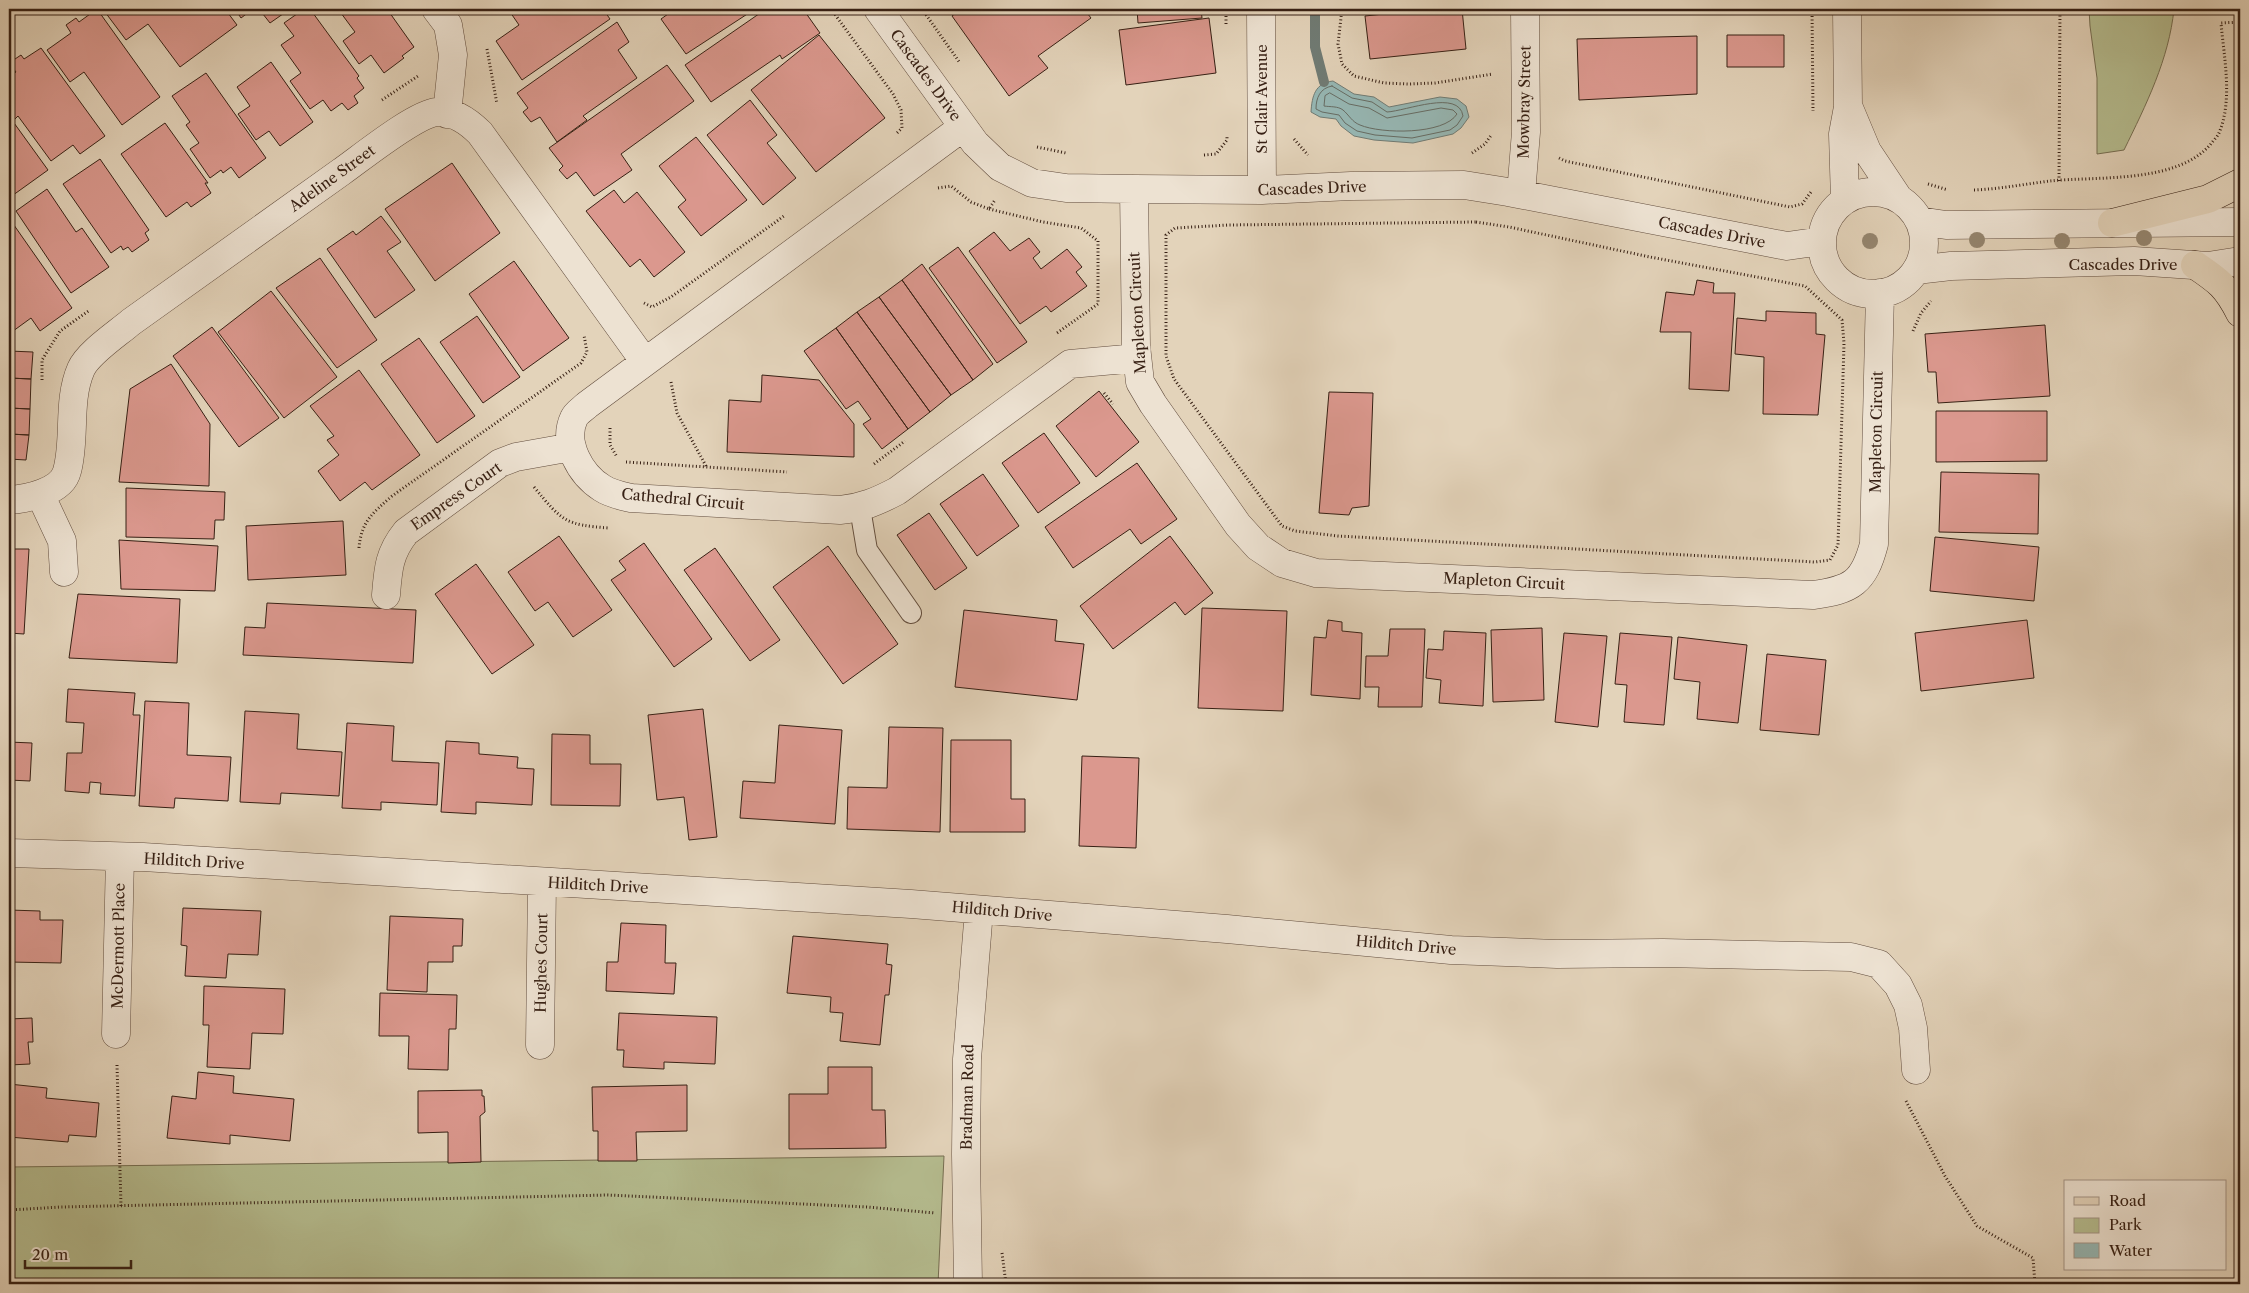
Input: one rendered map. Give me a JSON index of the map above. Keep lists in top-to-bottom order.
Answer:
{
  "streets": {
    "street": [
      "Cascades Drive",
      "St Clair Avenue",
      "Mowbray Street",
      "Adeline Street",
      "Mapleton Circuit",
      "Empress Court",
      "Cathedral Circuit",
      "Hilditch Drive",
      "McDermott Place",
      "Hughes Court",
      "Bradman Road"
    ]
  },
  "crossings": [
    ["Cascades Drive", "St Clair Avenue"],
    ["Cascades Drive", "Mowbray Street"],
    ["Cascades Drive", "Mapleton Circuit"],
    ["Cascades Drive", "Cathedral Circuit"],
    ["Adeline Street", "Cathedral Circuit"],
    ["Mapleton Circuit", "Cathedral Circuit"],
    ["Empress Court", "Cathedral Circuit"],
    ["Hilditch Drive", "McDermott Place"],
    ["Hilditch Drive", "Hughes Court"],
    ["Hilditch Drive", "Bradman Road"]
  ],
  "legend": ["Road", "Park", "Water"],
  "scale_bar": "20 m"
}
